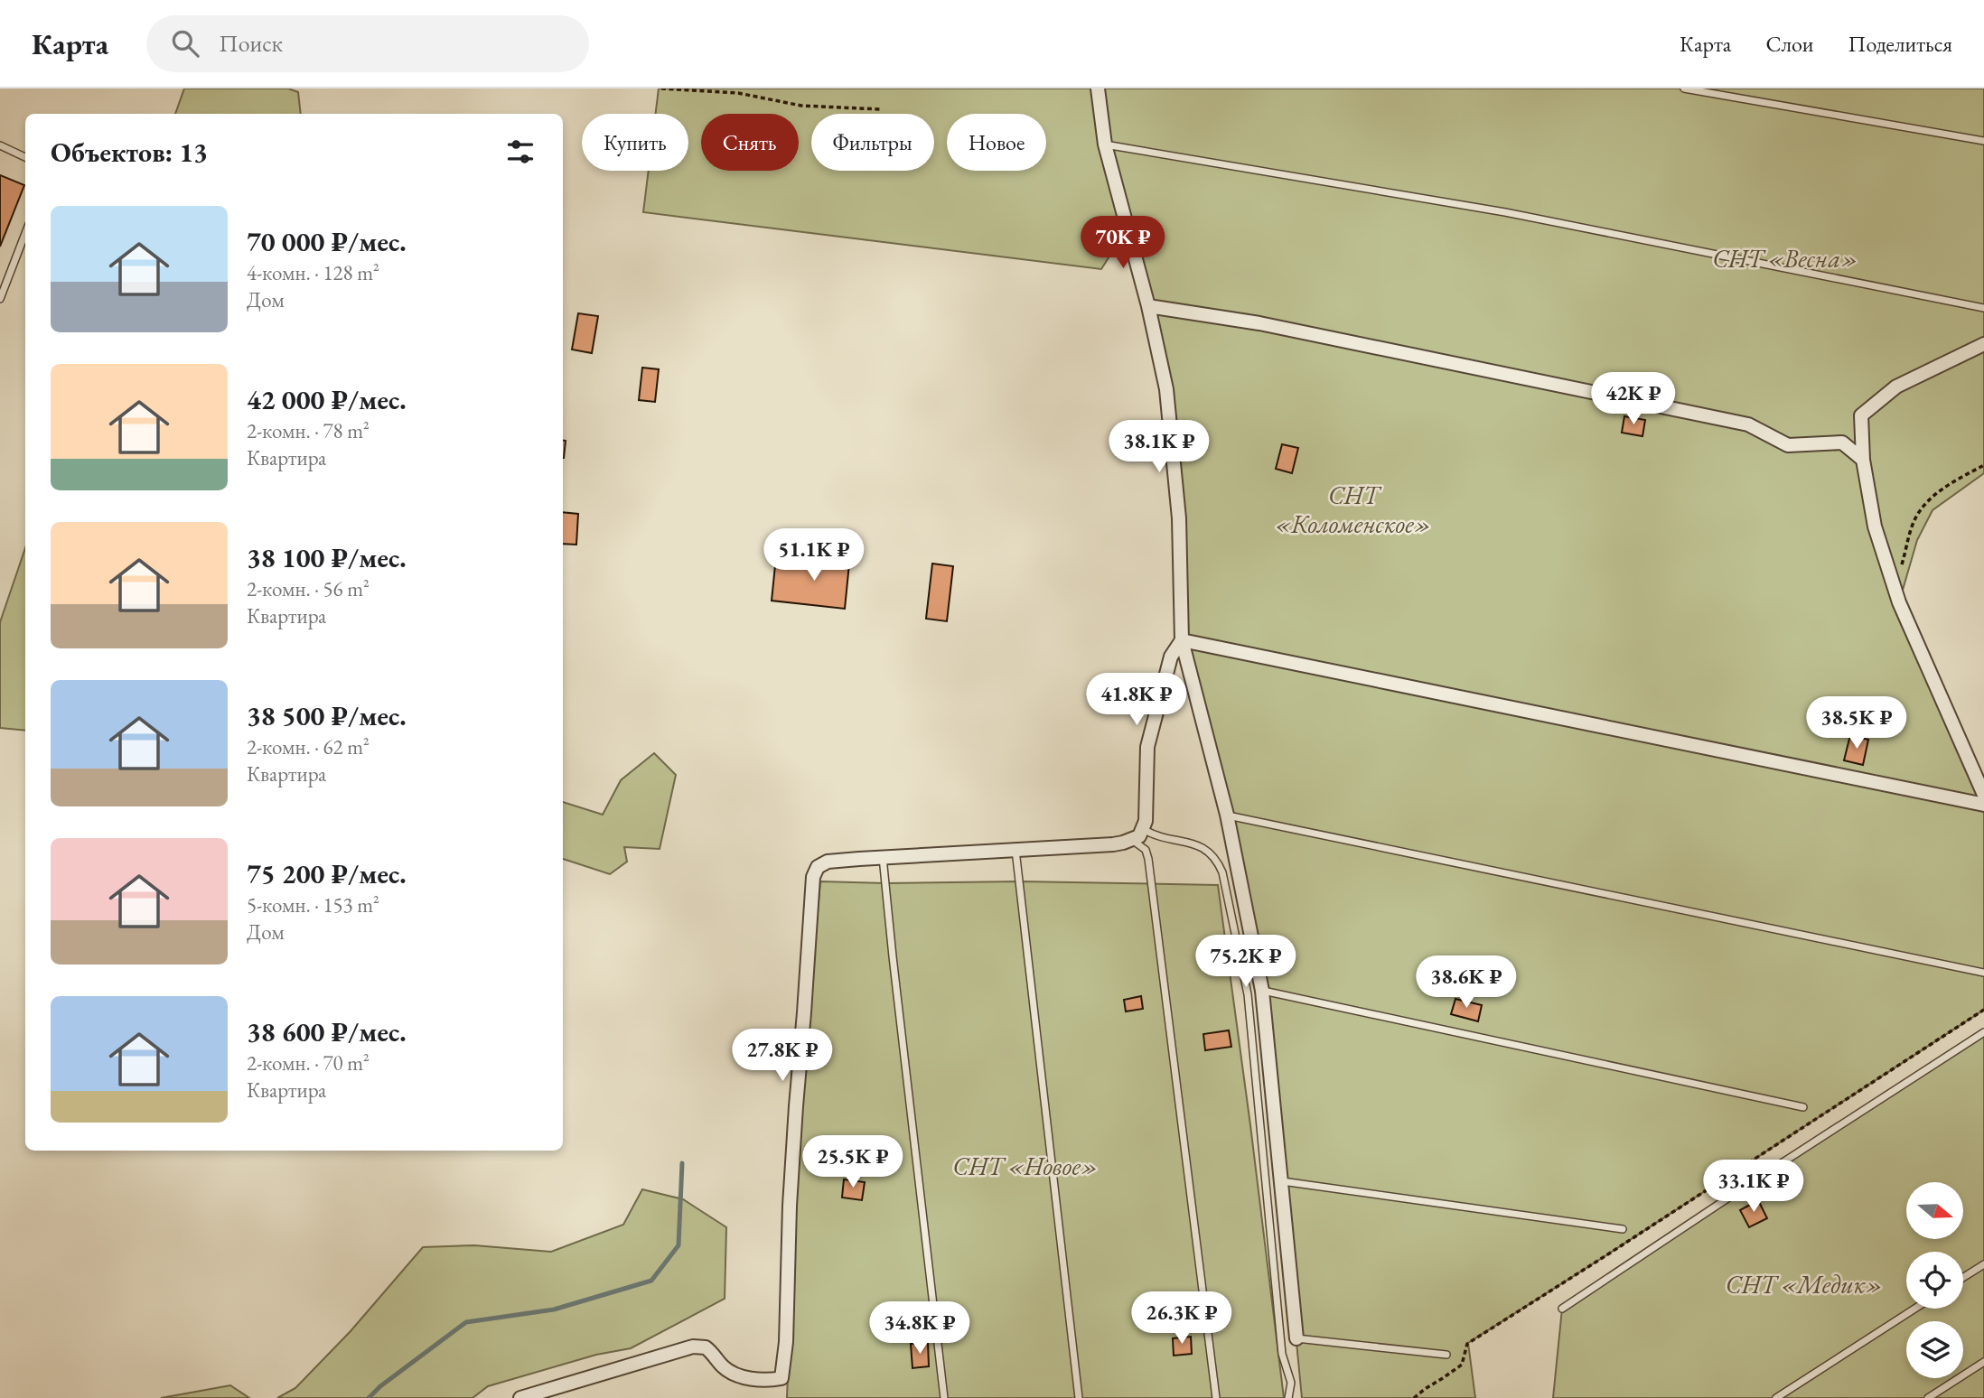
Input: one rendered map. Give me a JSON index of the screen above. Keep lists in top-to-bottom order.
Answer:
{
  "parks": [
    "СНТ «Весна»",
    "СНТ «Коломенское»",
    "СНТ «Новое»",
    "СНТ «Медик»"
  ],
  "north": "right",
  "page": {
    "header": "Карта",
    "search": "Поиск",
    "nav": ["Карта", "Слои", "Поделиться"],
    "chip": [
      "Купить",
      "Снять",
      "Фильтры",
      "Новое"
    ],
    "heading": "Объектов: 13",
    "list": [
      {
        "name": "70 000 ₽/мес.",
        "note": "4-комн. · 128 m² · Дом"
      },
      {
        "name": "42 000 ₽/мес.",
        "note": "2-комн. · 78 m² · Квартира"
      },
      {
        "name": "38 100 ₽/мес.",
        "note": "2-комн. · 56 m² · Квартира"
      },
      {
        "name": "38 500 ₽/мес.",
        "note": "2-комн. · 62 m² · Квартира"
      },
      {
        "name": "75 200 ₽/мес.",
        "note": "5-комн. · 153 m² · Дом"
      },
      {
        "name": "38 600 ₽/мес.",
        "note": "2-комн. · 70 m² · Квартира"
      }
    ],
    "price": [
      "70K ₽",
      "42K ₽",
      "38.1K ₽",
      "51.1K ₽",
      "41.8K ₽",
      "38.5K ₽",
      "75.2K ₽",
      "38.6K ₽",
      "27.8K ₽",
      "25.5K ₽",
      "33.1K ₽",
      "26.3K ₽",
      "34.8K ₽"
    ]
  }
}
